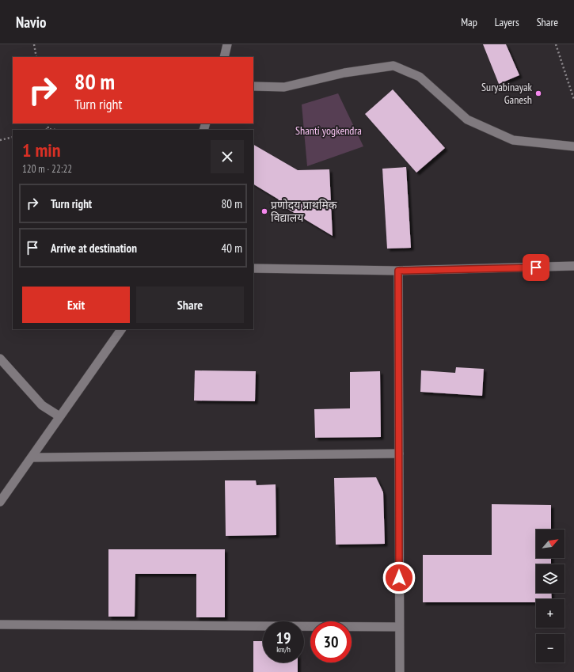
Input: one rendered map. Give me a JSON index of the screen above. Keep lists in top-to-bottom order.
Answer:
{
  "parks": ["Shanti yogkendra"],
  "places": ["Suryabinayak Ganesh", "प्रणोदय प्राथमिक विद्यालय"],
  "north": "top right",
  "page": {
    "header": "Navio",
    "nav": ["Map", "Layers", "Share"],
    "turn": ["80 m", "Turn right"],
    "heading": ["1 min", "120 m · 22:22"],
    "list": [
      {
        "name": "Turn right",
        "value": "80 m"
      },
      {
        "name": "Arrive at destination",
        "value": "40 m"
      }
    ],
    "buttons": ["Exit", "Share"],
    "map_buttons": ["+", "−"],
    "speed": "19 km/h",
    "limit": "30"
  }
}
